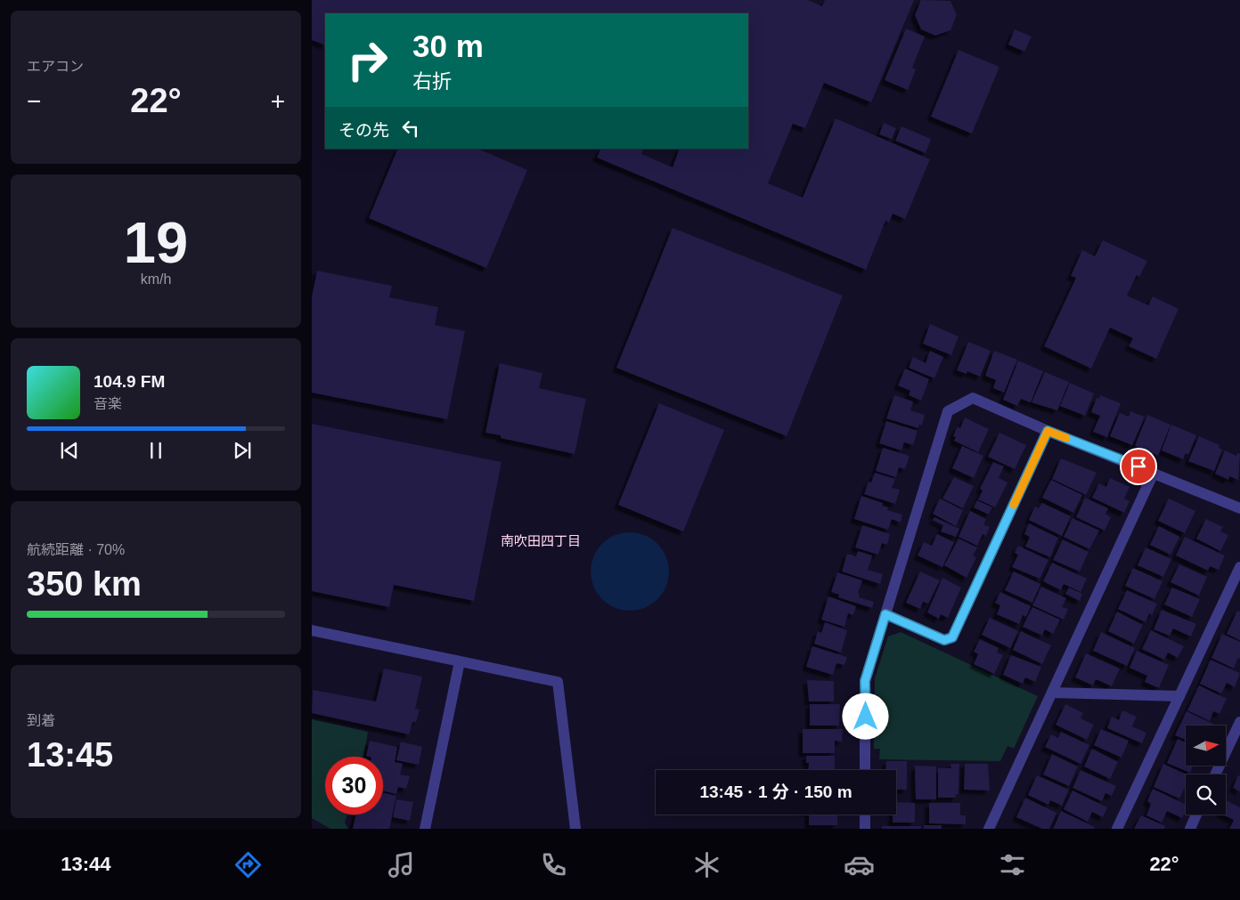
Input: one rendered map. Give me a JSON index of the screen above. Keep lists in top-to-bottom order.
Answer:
{
  "districts": ["南吹田四丁目"],
  "north": "right",
  "page": {
    "tile": [
      "エアコン",
      ["19", "km/h"],
      ["航続距離 · 70%", "350 km"],
      ["到着", "13:45"]
    ],
    "turn": ["30 m", "右折"],
    "heat": ["−", "22°", "+"],
    "then": "その先",
    "song": ["104.9 FM", "音楽"],
    "limit": "30",
    "trip": "13:45 · 1 分 · 150 m",
    "tabs": ["13:44", "22°"]
  }
}
